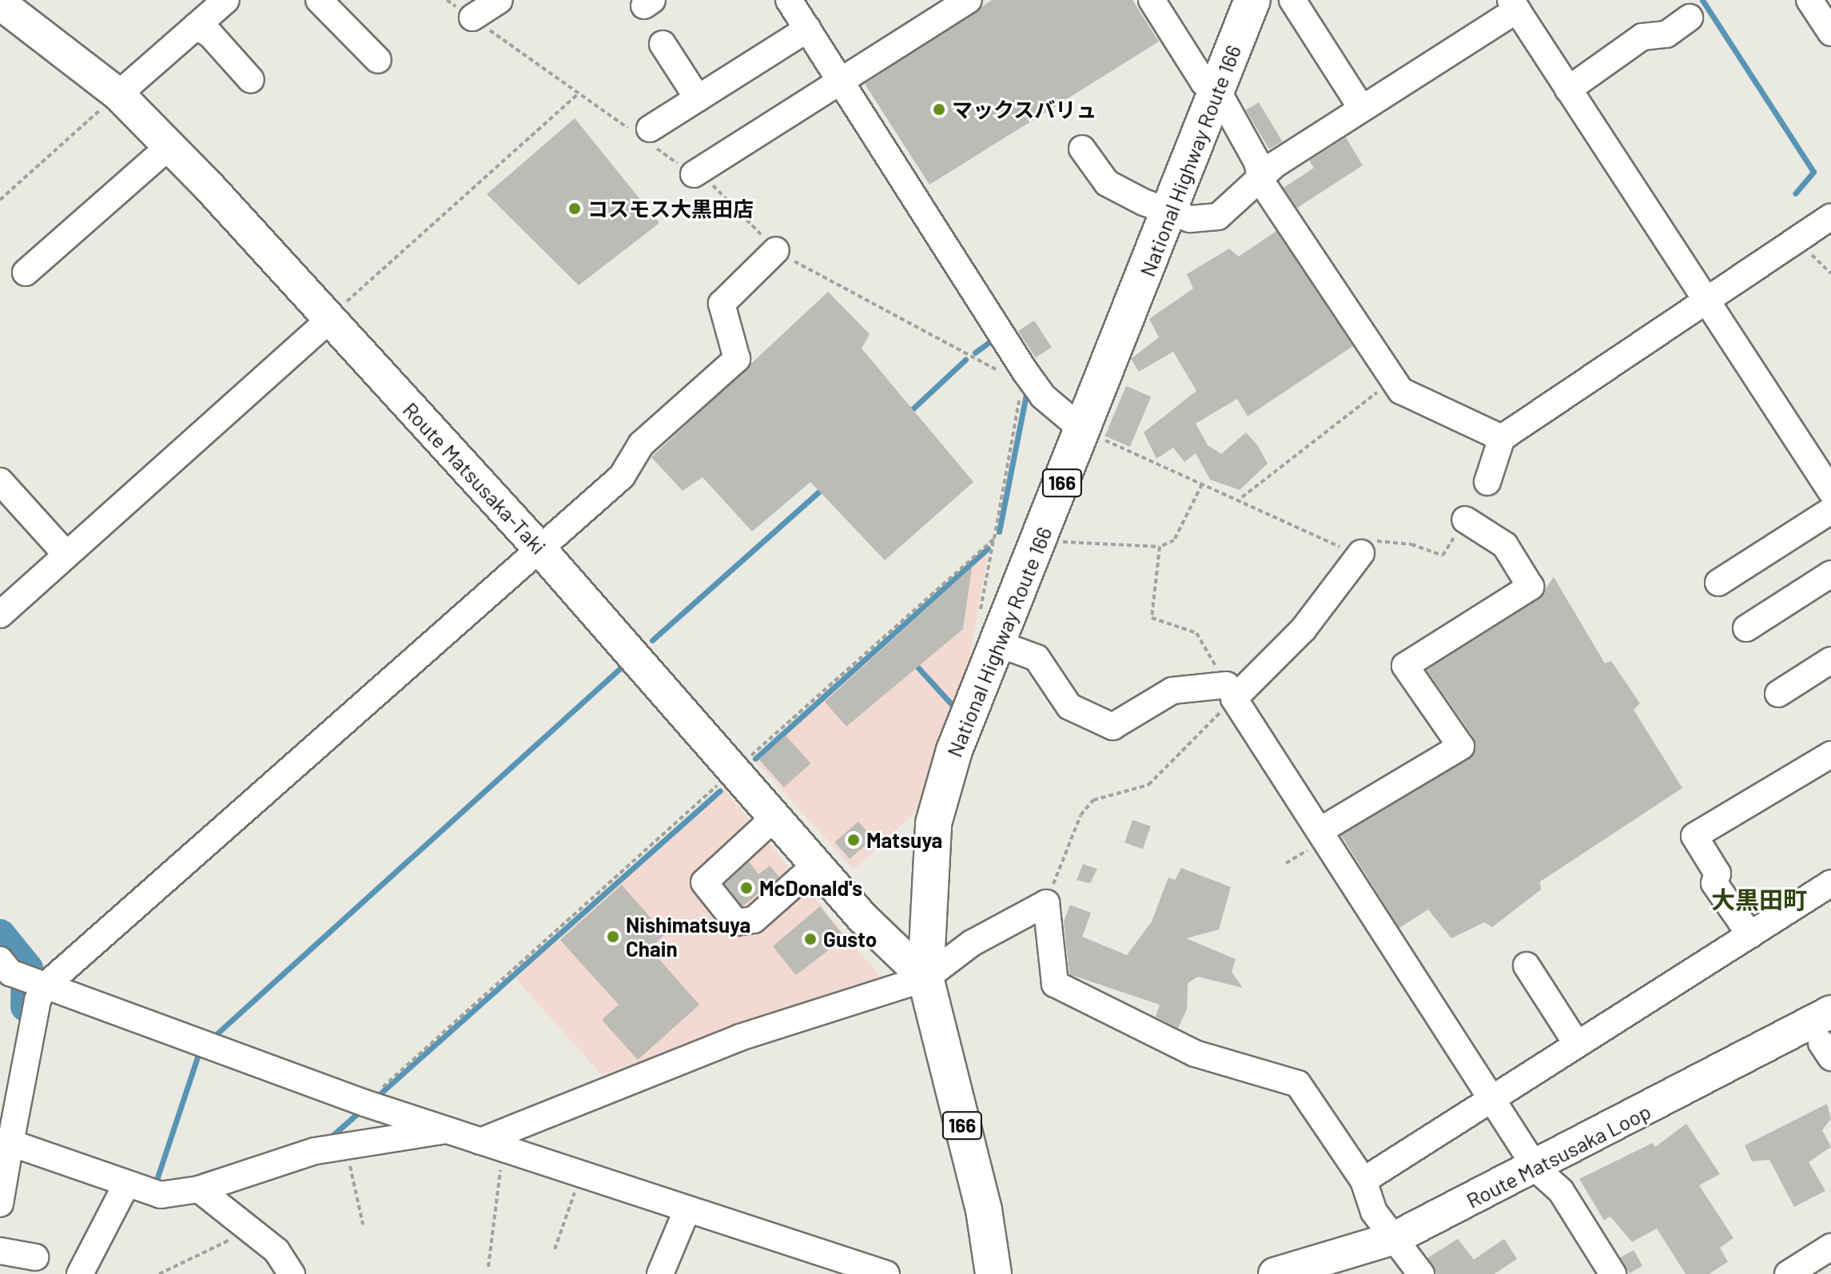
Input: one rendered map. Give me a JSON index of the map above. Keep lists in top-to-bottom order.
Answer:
{
  "streets": {
    "highway": ["National Highway Route 166", "166"],
    "main road": ["Route Matsusaka-Taki", "Route Matsusaka Loop"]
  },
  "crossings": [
    ["National Highway Route 166", "Route Matsusaka-Taki"]
  ],
  "districts": ["大黒田町"],
  "places": [
    "マックスバリュ",
    "コスモス大黒田店",
    "Matsuya",
    "McDonald's",
    "Nishimatsuya Chain",
    "Gusto"
  ]
}
